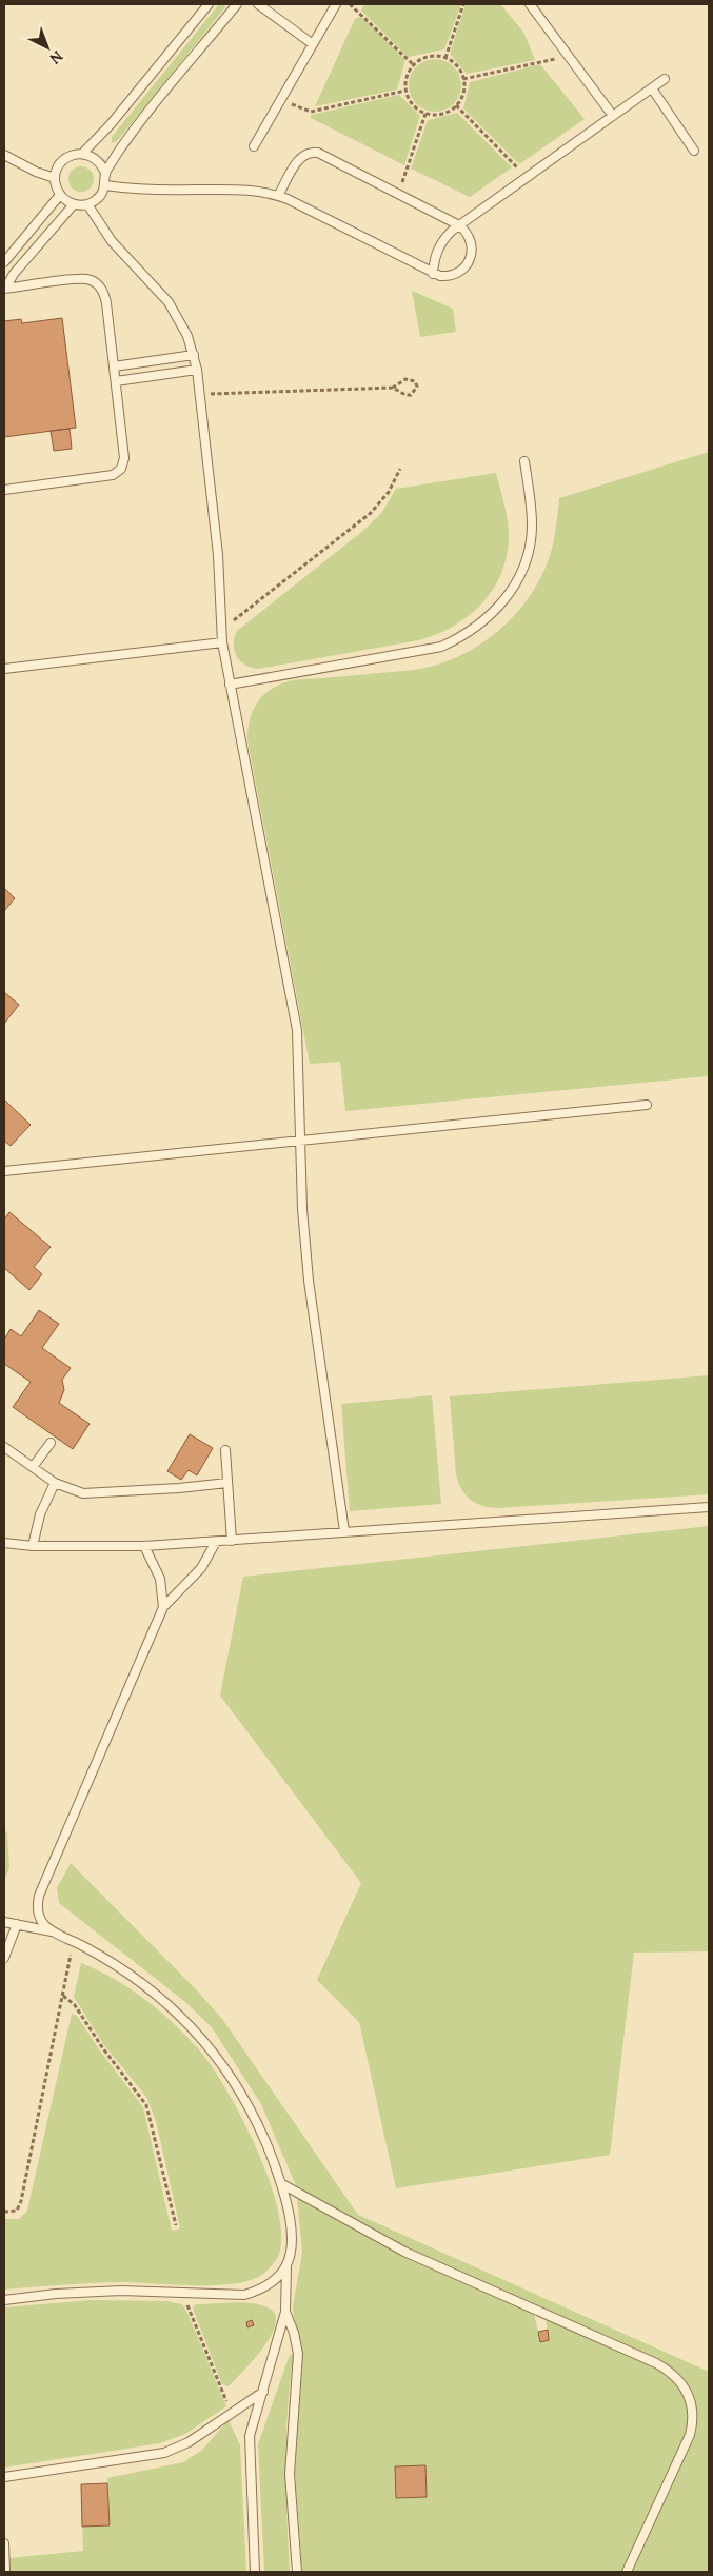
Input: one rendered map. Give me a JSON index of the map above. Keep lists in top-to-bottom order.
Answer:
{
  "north": "bottom right"
}
